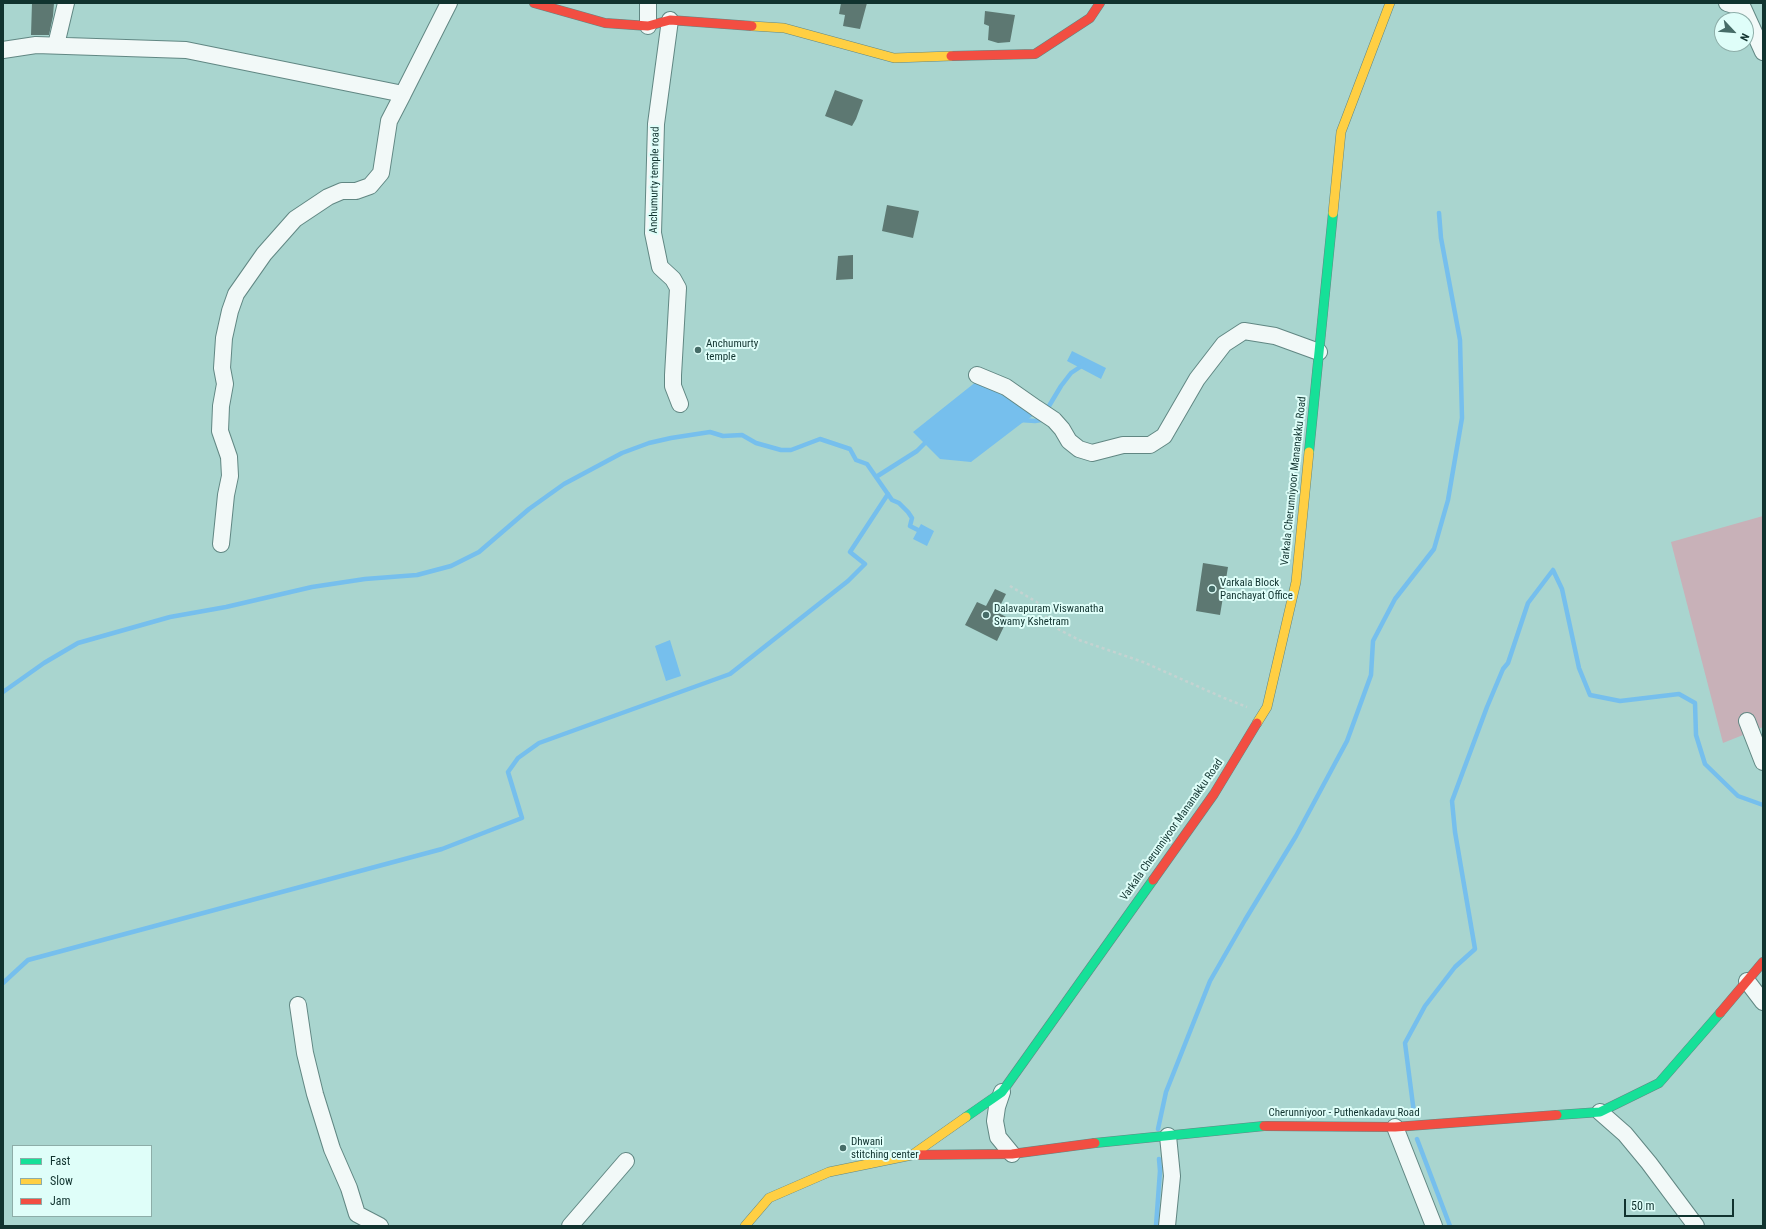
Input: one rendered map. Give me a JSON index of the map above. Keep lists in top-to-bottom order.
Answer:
{
  "streets": {
    "main road": ["Varkala Cherunniyoor Mananakku Road", "Cherunniyoor - Puthenkadavu Road"],
    "street": ["Anchumurty temple road"]
  },
  "crossings": [
    ["Varkala Cherunniyoor Mananakku Road", "Cherunniyoor - Puthenkadavu Road"]
  ],
  "places": [
    "Anchumurty temple",
    "Varkala Block Panchayat Office",
    "Dalavapuram Viswanatha Swamy Kshetram",
    "Dhwani stitching center"
  ],
  "legend": ["Fast", "Slow", "Jam"],
  "scale_bar": "50 m",
  "north": "bottom right"
}
